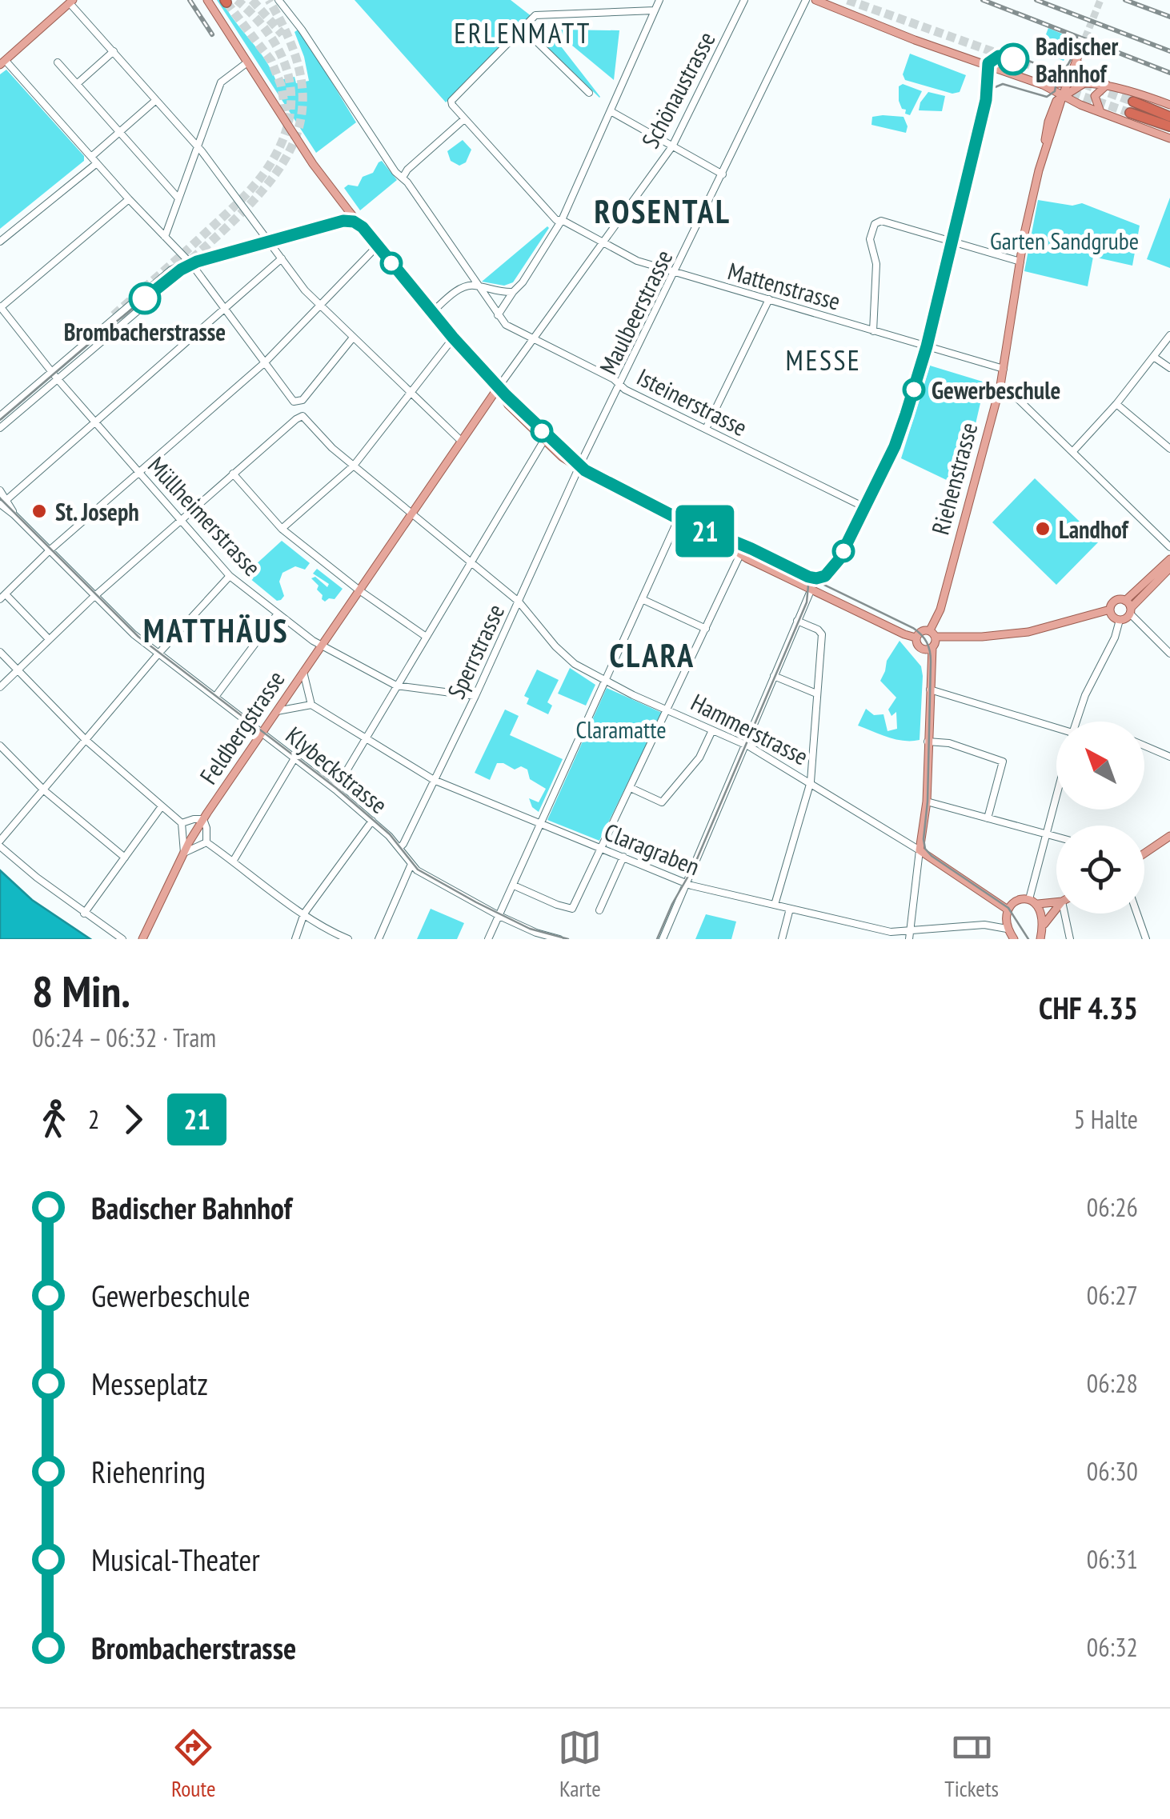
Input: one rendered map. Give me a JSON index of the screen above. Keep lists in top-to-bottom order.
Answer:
{
  "streets": {
    "main road": ["Riehenstrasse", "Feldbergstrasse", "Hammerstrasse"],
    "street": [
      "Schönaustrasse",
      "Mattenstrasse",
      "Maulbeerstrasse",
      "Isteinerstrasse",
      "Müllheimerstrasse",
      "Sperrstrasse",
      "Klybeckstrasse",
      "Claragraben"
    ]
  },
  "crossings": [
    ["Schönaustrasse", "Mattenstrasse"],
    ["Schönaustrasse", "Isteinerstrasse"],
    ["Schönaustrasse", "Feldbergstrasse"],
    ["Mattenstrasse", "Maulbeerstrasse"],
    ["Mattenstrasse", "Riehenstrasse"],
    ["Maulbeerstrasse", "Isteinerstrasse"],
    ["Maulbeerstrasse", "Sperrstrasse"],
    ["Müllheimerstrasse", "Sperrstrasse"],
    ["Müllheimerstrasse", "Feldbergstrasse"],
    ["Sperrstrasse", "Hammerstrasse"],
    ["Sperrstrasse", "Klybeckstrasse"],
    ["Sperrstrasse", "Claragraben"],
    ["Feldbergstrasse", "Hammerstrasse"],
    ["Feldbergstrasse", "Klybeckstrasse"]
  ],
  "districts": [
    "ERLENMATT",
    "ROSENTAL",
    "MESSE",
    "MATTHÄUS",
    "CLARA"
  ],
  "parks": ["Garten Sandgrube", "Claramatte"],
  "places": [
    "Badischer Bahnhof",
    "Brombacherstrasse",
    "Gewerbeschule",
    "St. Joseph",
    "Landhof"
  ],
  "lines": ["tram line 21"],
  "north": "top left",
  "page": {
    "on_map": "21",
    "heading": ["8 Min.", "06:24 – 06:32 · Tram", "CHF 4.35"],
    "legs": ["2", "21", "5 Halte"],
    "list": [
      {
        "name": "Badischer Bahnhof",
        "value": "06:26"
      },
      {
        "name": "Gewerbeschule",
        "value": "06:27"
      },
      {
        "name": "Messeplatz",
        "value": "06:28"
      },
      {
        "name": "Riehenring",
        "value": "06:30"
      },
      {
        "name": "Musical-Theater",
        "value": "06:31"
      },
      {
        "name": "Brombacherstrasse",
        "value": "06:32"
      }
    ],
    "tabs": ["Route", "Karte", "Tickets"]
  }
}
